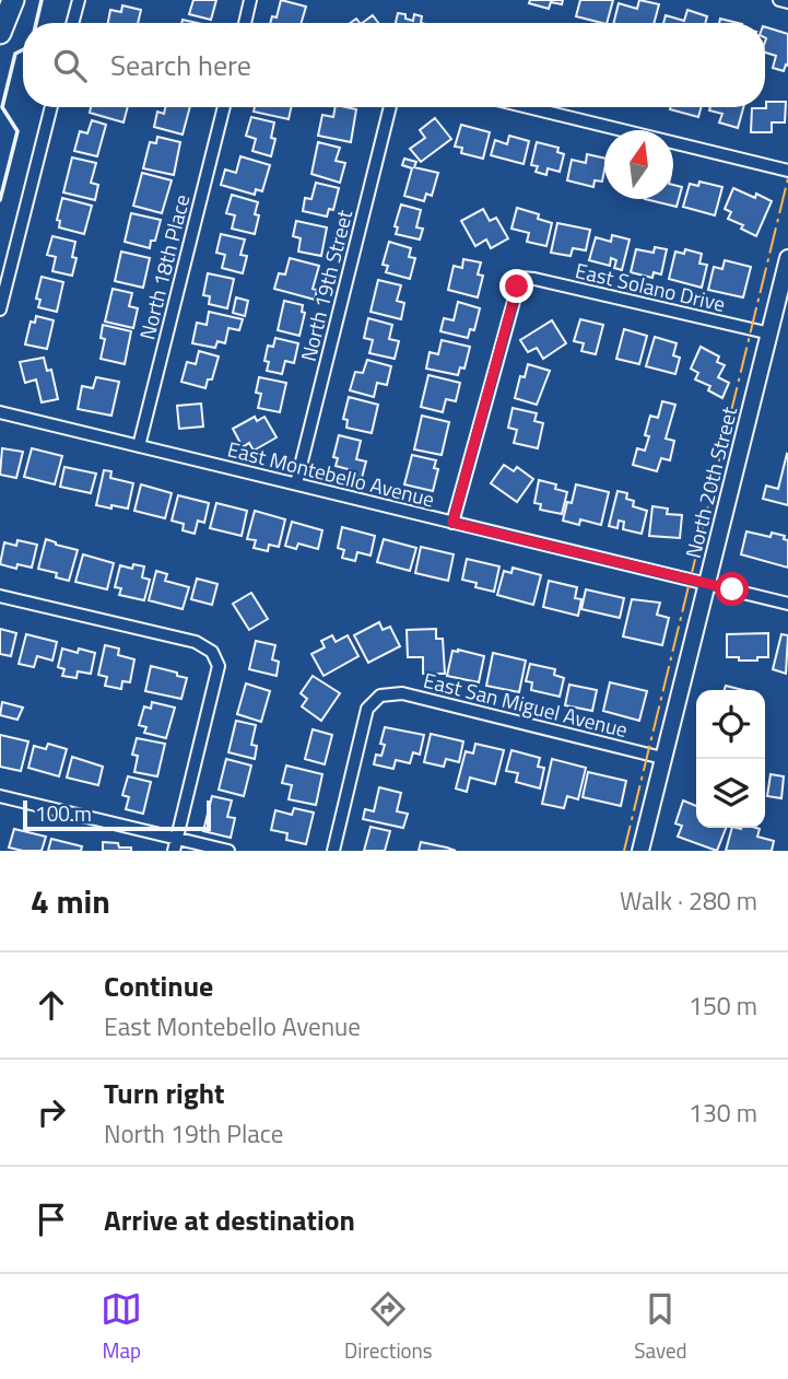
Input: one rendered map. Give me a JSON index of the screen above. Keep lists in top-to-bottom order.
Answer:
{
  "streets": {
    "street": [
      "North 18th Place",
      "North 19th Street",
      "East Solano Drive",
      "East Montebello Avenue",
      "North 20th Street",
      "East San Miguel Avenue"
    ]
  },
  "crossings": [
    ["North 18th Place", "East Montebello Avenue"],
    ["North 19th Street", "East Montebello Avenue"],
    ["East Solano Drive", "East Montebello Avenue"],
    ["East Solano Drive", "North 20th Street"],
    ["East Montebello Avenue", "North 20th Street"],
    ["North 20th Street", "East San Miguel Avenue"]
  ],
  "scale_bar": "100 m",
  "north": "top",
  "page": {
    "search": "Search here",
    "scale": "100 m",
    "heading": ["4 min", "Walk · 280 m"],
    "list": [
      ["Continue", "East Montebello Avenue", "150 m"],
      ["Turn right", "North 19th Place", "130 m"],
      "Arrive at destination"
    ],
    "nav": ["Map", "Directions", "Saved"]
  }
}
